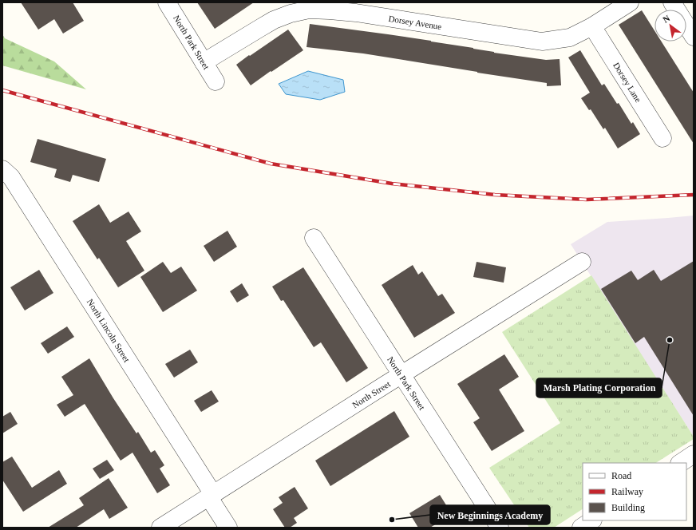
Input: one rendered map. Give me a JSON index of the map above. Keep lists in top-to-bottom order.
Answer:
{
  "streets": {
    "street": [
      "Dorsey Avenue",
      "North Park Street",
      "Dorsey Lane",
      "North Lincoln Street",
      "North Street"
    ]
  },
  "crossings": [
    ["Dorsey Avenue", "North Park Street"],
    ["Dorsey Avenue", "Dorsey Lane"],
    ["North Park Street", "North Street"],
    ["North Lincoln Street", "North Street"]
  ],
  "places": ["Marsh Plating Corporation", "New Beginnings Academy"],
  "legend": ["Road", "Railway", "Building"],
  "north": "top left"
}
